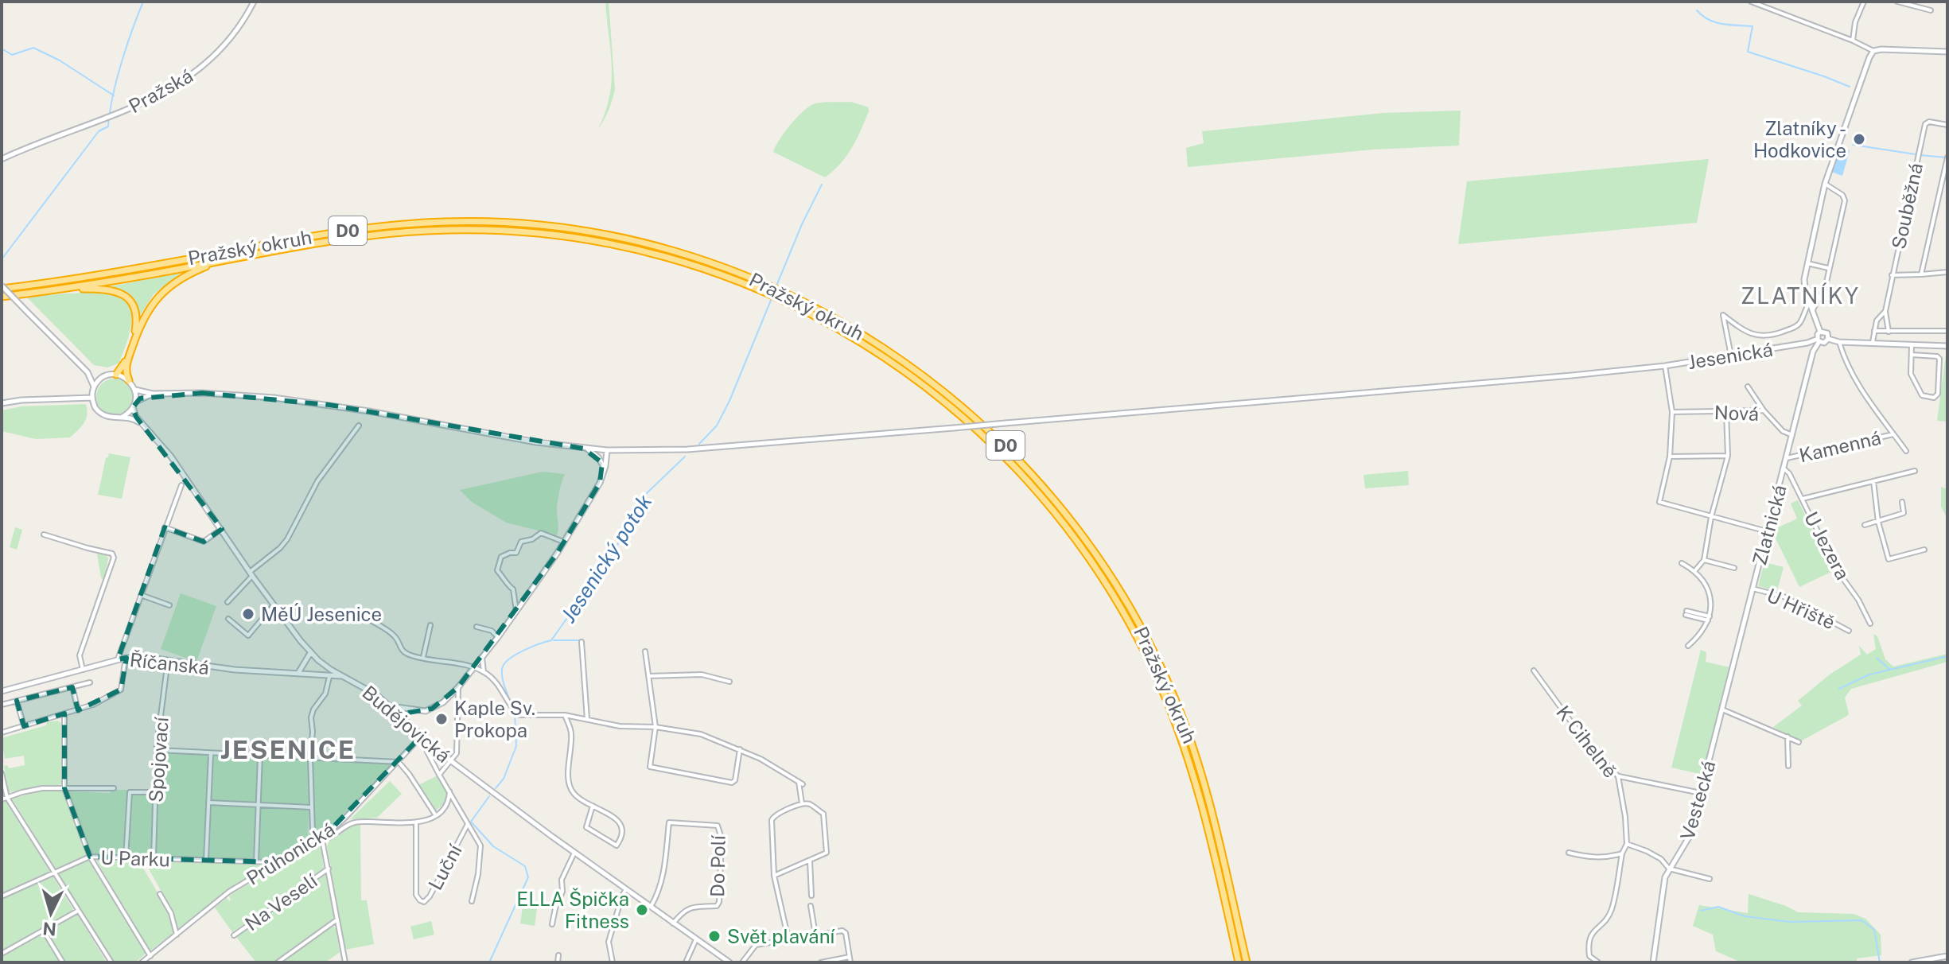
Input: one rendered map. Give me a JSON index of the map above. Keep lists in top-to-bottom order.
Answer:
{
  "streets": {
    "highway": ["D0", "Pražský okruh"],
    "main road": [
      "Pražská",
      "Jesenická",
      "Zlatnická",
      "Říčanská",
      "Budějovická",
      "Vestecká"
    ],
    "street": [
      "Souběžná",
      "Nová",
      "Kamenná",
      "U Jezera",
      "U Hřiště",
      "K Cihelně",
      "Spojovací",
      "Průhonická",
      "U Parku",
      "Do Polí",
      "Luční",
      "Na Veselí"
    ]
  },
  "crossings": [
    ["Jesenická", "Zlatnická"],
    ["Nová", "Zlatnická"],
    ["Kamenná", "Zlatnická"],
    ["Zlatnická", "U Jezera"],
    ["Zlatnická", "U Hřiště"],
    ["Zlatnická", "Vestecká"],
    ["Říčanská", "Budějovická"],
    ["Říčanská", "Spojovací"],
    ["Budějovická", "Průhonická"],
    ["Budějovická", "Do Polí"],
    ["Spojovací", "U Parku"],
    ["Průhonická", "U Parku"]
  ],
  "districts": ["ZLATNÍKY", "JESENICE"],
  "water": ["Jesenický potok"],
  "places": [
    "Zlatníky - Hodkovice",
    "MěÚ Jesenice",
    "Kaple Sv. Prokopa",
    "ELLA Špička Fitness",
    "Svět plavání"
  ],
  "north": "bottom"
}
